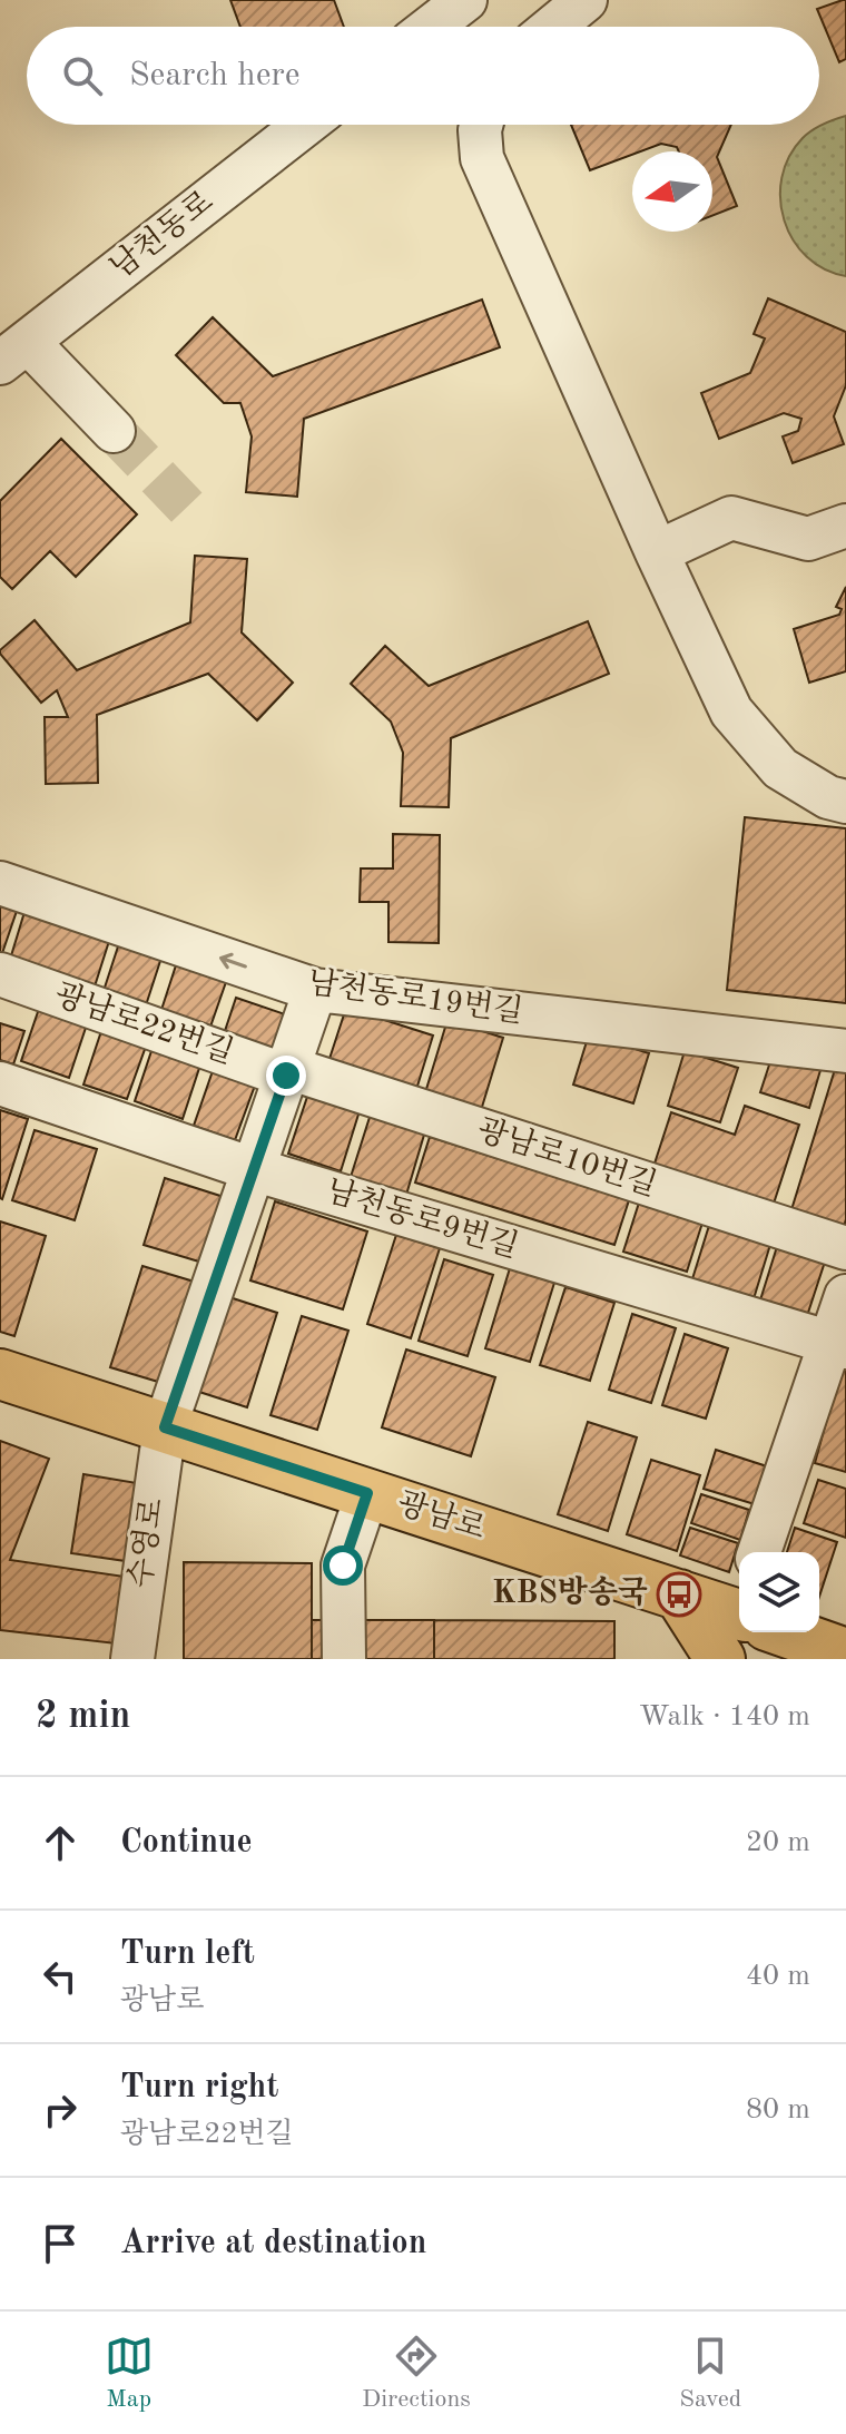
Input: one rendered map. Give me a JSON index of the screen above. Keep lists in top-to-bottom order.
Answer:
{
  "streets": {
    "main road": ["광남로"],
    "street": [
      "남천동로",
      "남천동로19번길",
      "광남로22번길",
      "광남로10번길",
      "남천동로9번길",
      "수영로"
    ]
  },
  "crossings": [
    ["광남로22번길", "광남로10번길"],
    ["광남로", "수영로"]
  ],
  "one_way": ["남천동로19번길"],
  "places": {
    "bus stop": ["KBS방송국"]
  },
  "north": "left",
  "page": {
    "search": "Search here",
    "heading": ["2 min", "Walk · 140 m"],
    "list": [
      ["Continue", "20 m"],
      ["Turn left", "광남로", "40 m"],
      ["Turn right", "광남로22번길", "80 m"],
      "Arrive at destination"
    ],
    "nav": ["Map", "Directions", "Saved"]
  }
}
